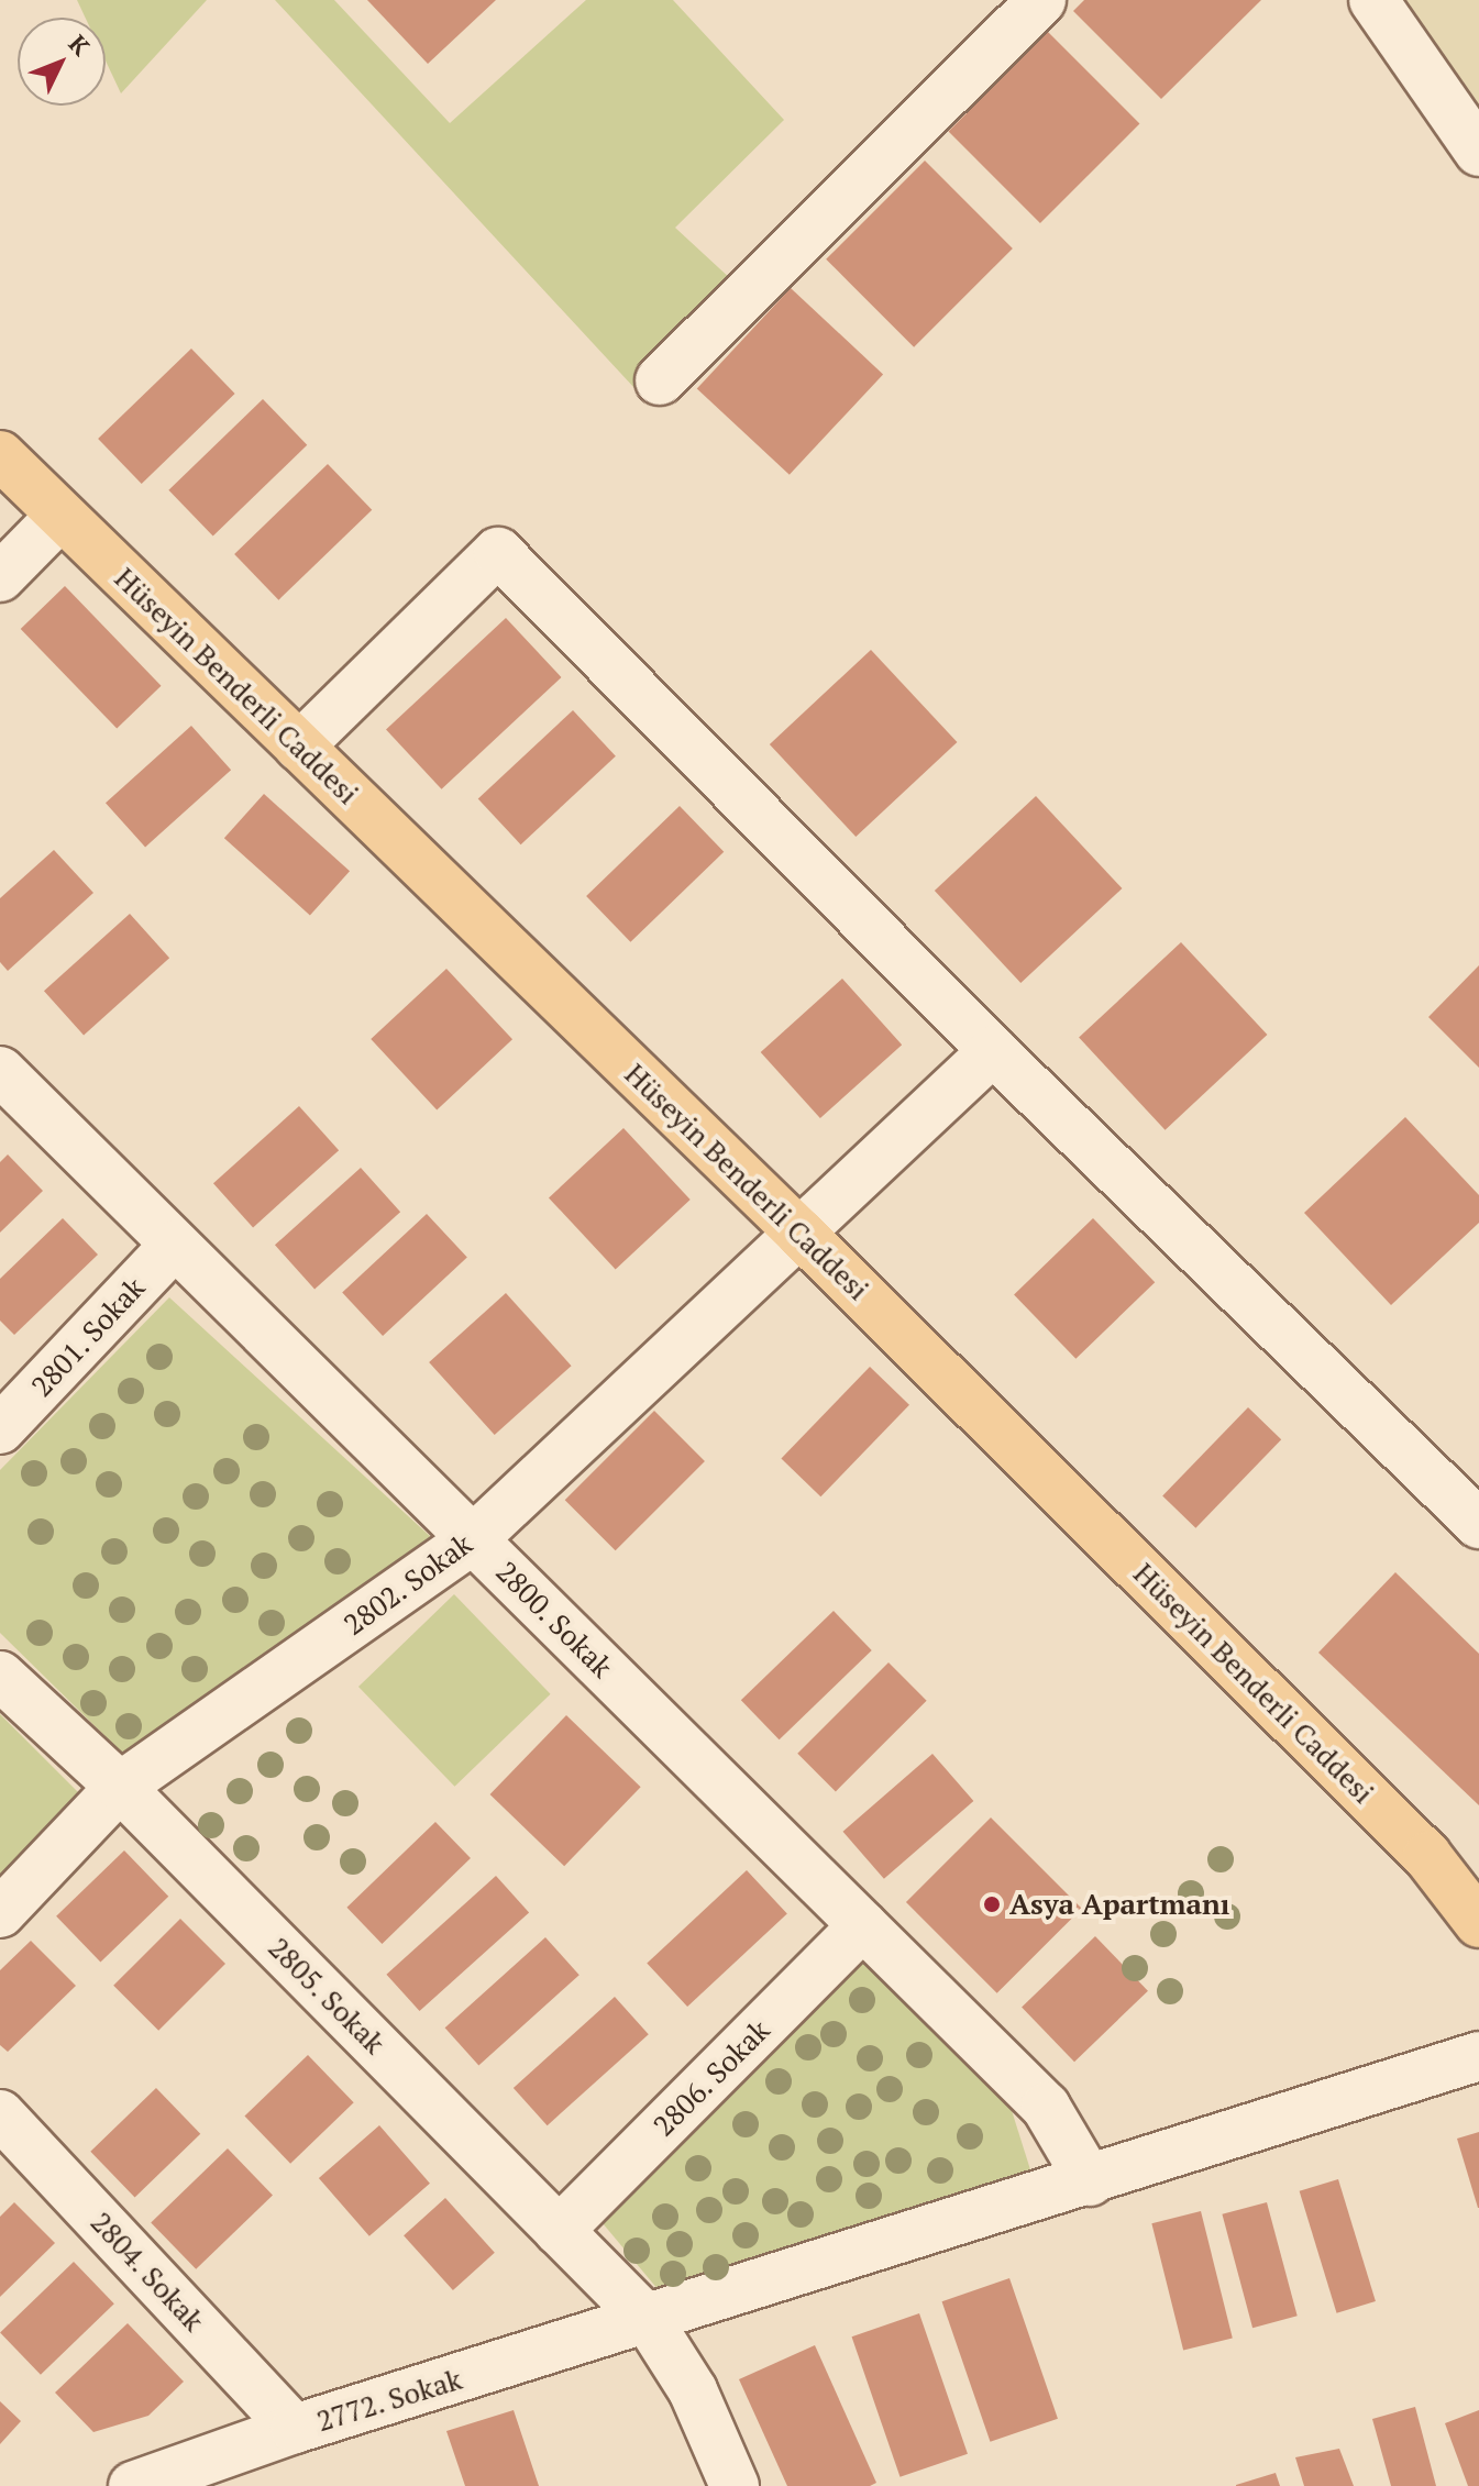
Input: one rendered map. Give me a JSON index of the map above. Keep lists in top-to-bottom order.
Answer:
{
  "streets": {
    "main road": ["Hüseyin Benderli Caddesi"],
    "street": [
      "2801. Sokak",
      "2802. Sokak",
      "2800. Sokak",
      "2805. Sokak",
      "2806. Sokak",
      "2804. Sokak",
      "2772. Sokak"
    ]
  },
  "crossings": [
    ["Hüseyin Benderli Caddesi", "2802. Sokak"],
    ["2801. Sokak", "2800. Sokak"],
    ["2802. Sokak", "2800. Sokak"],
    ["2802. Sokak", "2805. Sokak"],
    ["2800. Sokak", "2806. Sokak"],
    ["2800. Sokak", "2772. Sokak"],
    ["2805. Sokak", "2806. Sokak"],
    ["2805. Sokak", "2772. Sokak"],
    ["2804. Sokak", "2772. Sokak"]
  ],
  "places": ["Asya Apartmanı"],
  "north": "top right"
}
